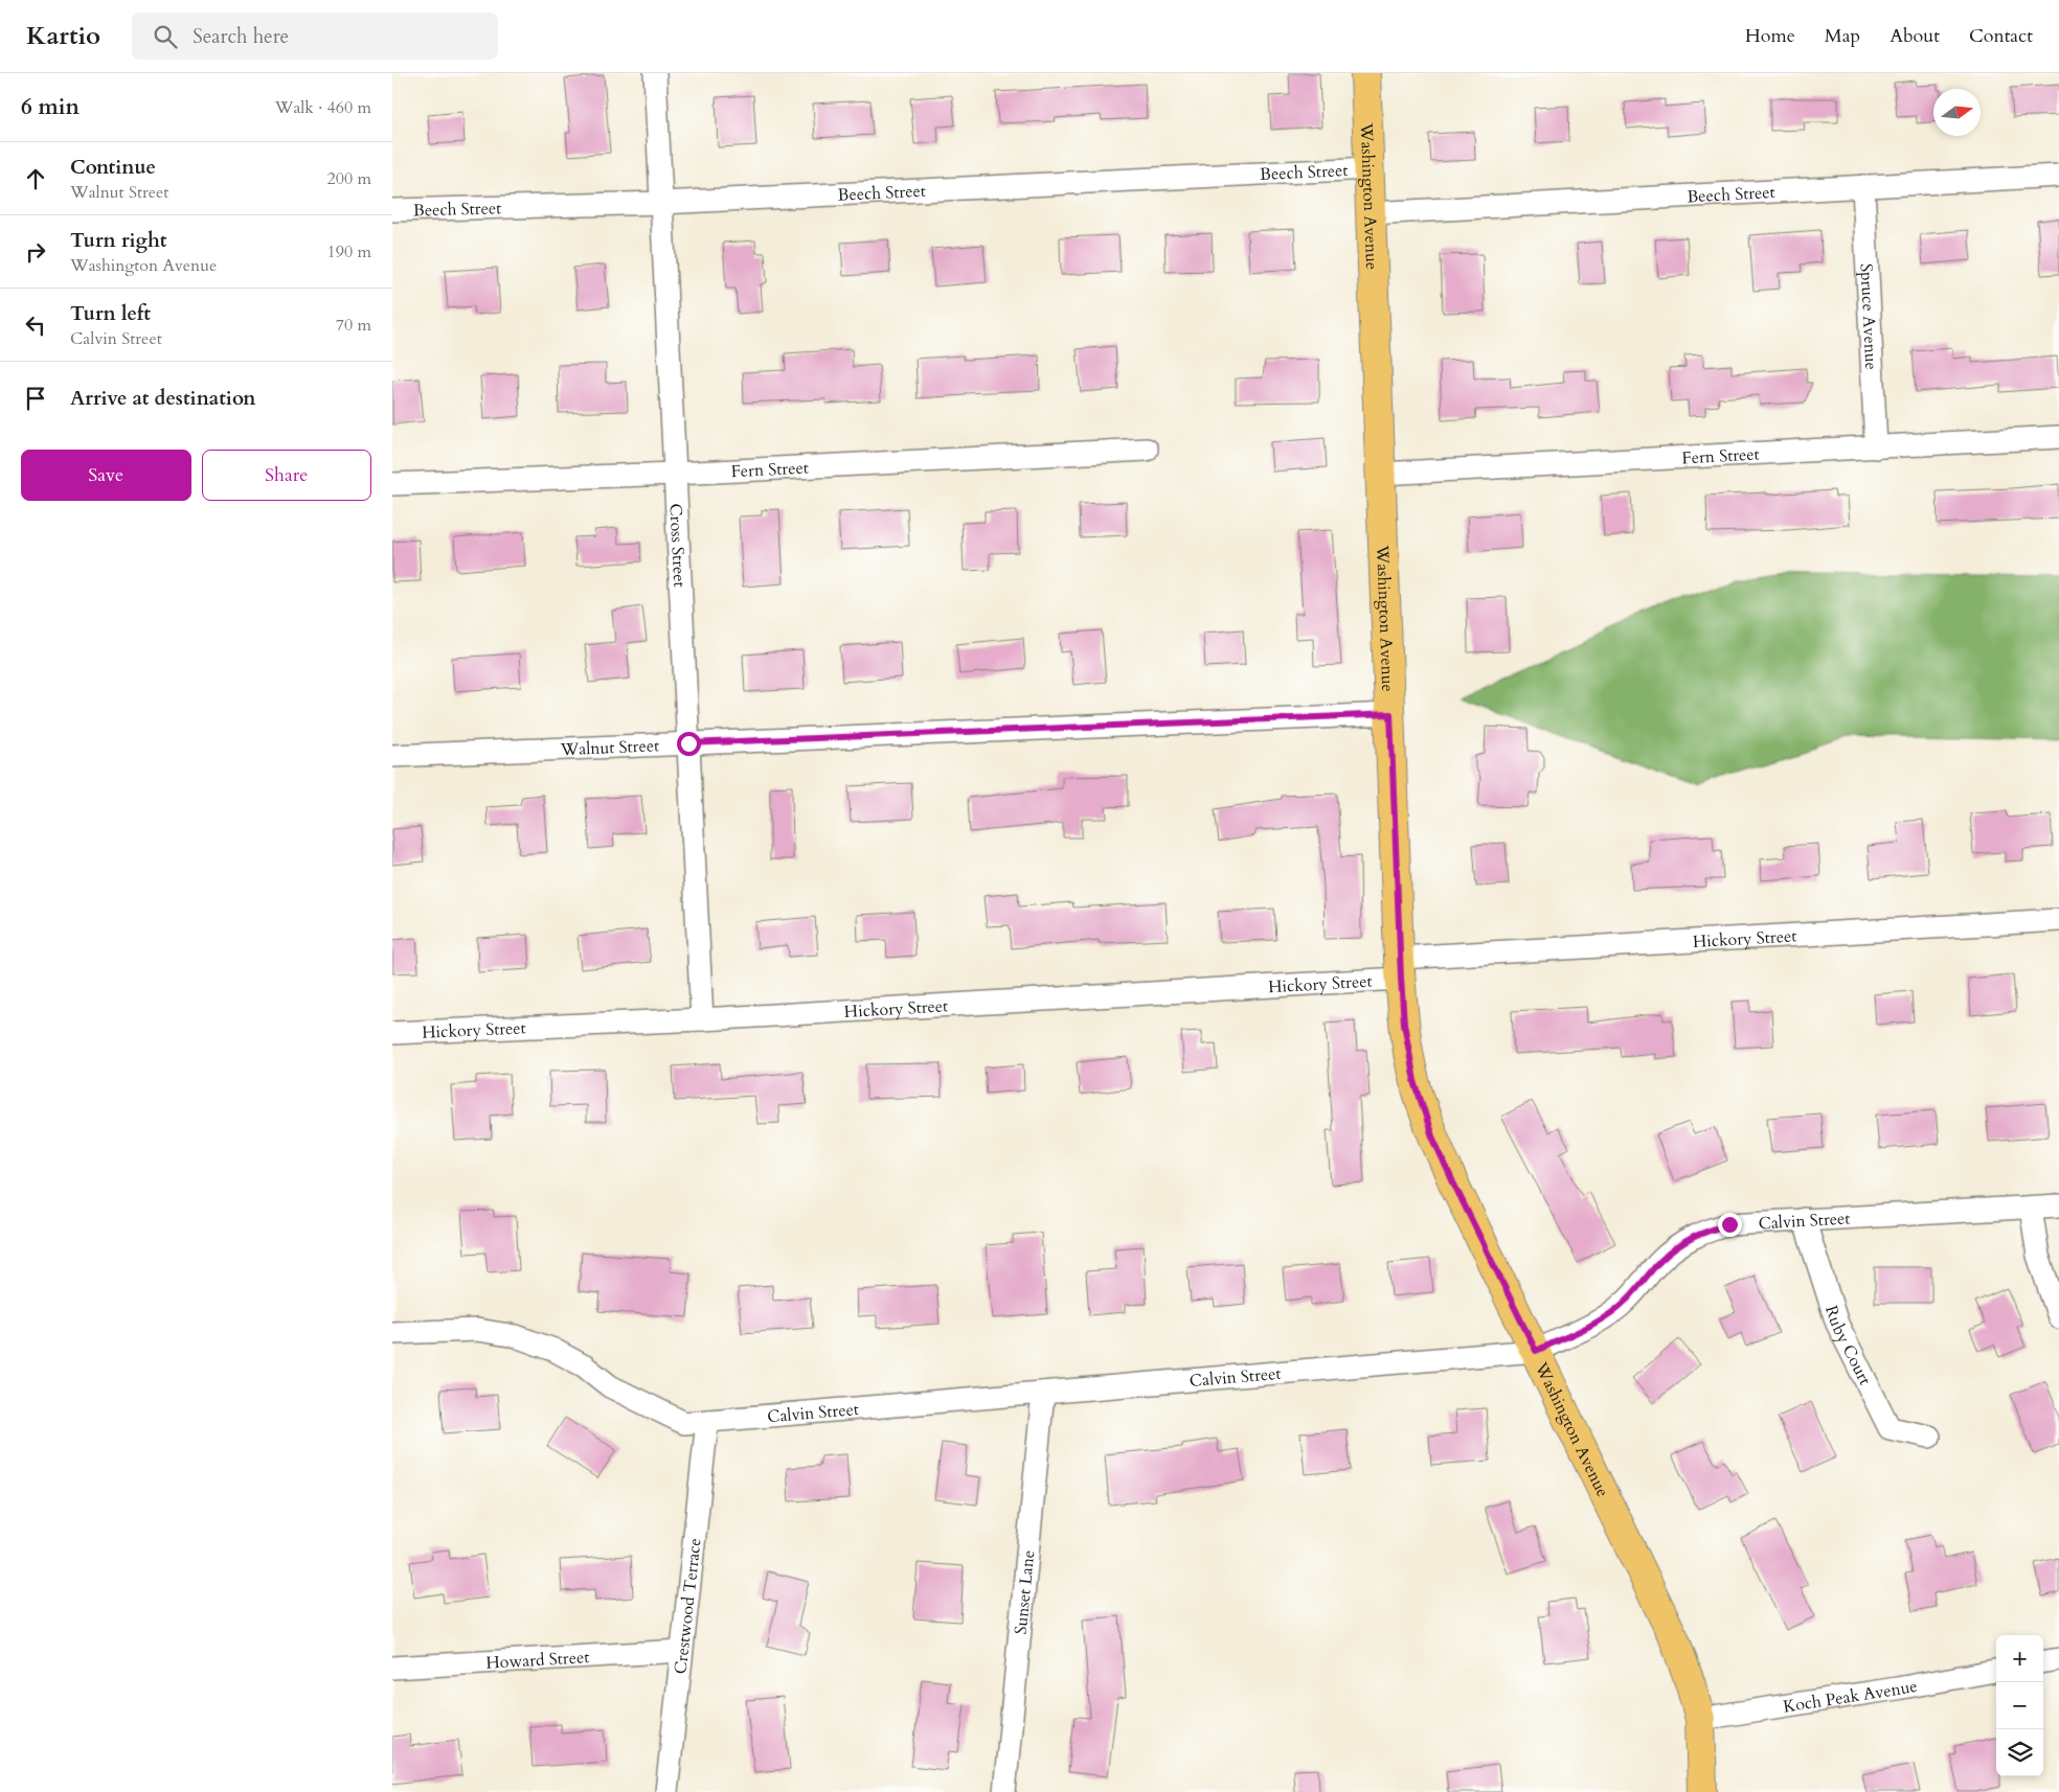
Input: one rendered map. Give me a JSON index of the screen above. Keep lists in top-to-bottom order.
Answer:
{
  "streets": {
    "main road": ["Washington Avenue"],
    "street": [
      "Beech Street",
      "Spruce Avenue",
      "Fern Street",
      "Cross Street",
      "Walnut Street",
      "Hickory Street",
      "Calvin Street",
      "Ruby Court",
      "Sunset Lane",
      "Crestwood Terrace",
      "Howard Street",
      "Koch Peak Avenue"
    ]
  },
  "crossings": [
    ["Beech Street", "Washington Avenue"],
    ["Beech Street", "Spruce Avenue"],
    ["Beech Street", "Cross Street"],
    ["Washington Avenue", "Fern Street"],
    ["Washington Avenue", "Walnut Street"],
    ["Washington Avenue", "Hickory Street"],
    ["Washington Avenue", "Calvin Street"],
    ["Washington Avenue", "Koch Peak Avenue"],
    ["Spruce Avenue", "Fern Street"],
    ["Fern Street", "Cross Street"],
    ["Cross Street", "Walnut Street"],
    ["Cross Street", "Hickory Street"],
    ["Calvin Street", "Ruby Court"],
    ["Calvin Street", "Sunset Lane"],
    ["Calvin Street", "Crestwood Terrace"],
    ["Crestwood Terrace", "Howard Street"]
  ],
  "north": "right",
  "page": {
    "header": "Kartio",
    "search": "Search here",
    "nav": [
      "Home",
      "Map",
      "About",
      "Contact"
    ],
    "heading": ["6 min", "Walk · 460 m"],
    "list": [
      ["Continue", "Walnut Street", "200 m"],
      ["Turn right", "Washington Avenue", "190 m"],
      ["Turn left", "Calvin Street", "70 m"],
      "Arrive at destination"
    ],
    "buttons": ["Save", "Share"],
    "map_buttons": ["+", "−"]
  }
}
